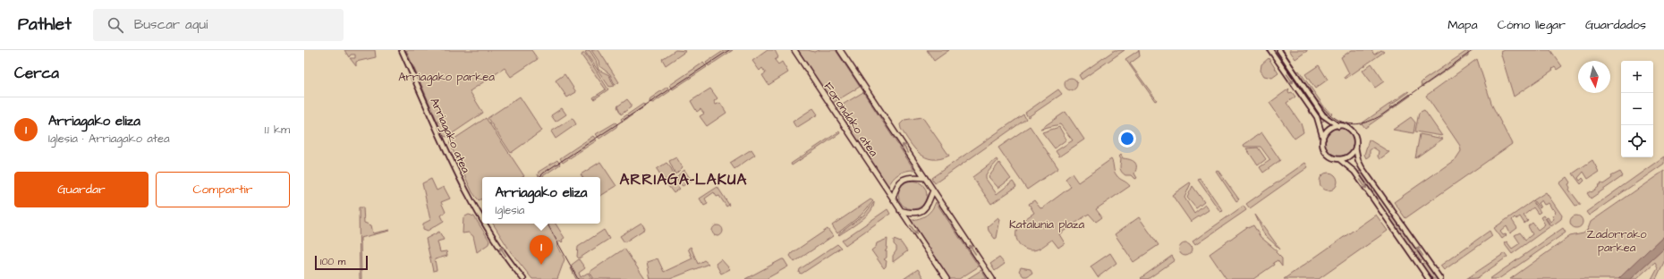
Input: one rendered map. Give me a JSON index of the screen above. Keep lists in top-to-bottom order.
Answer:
{
  "streets": {
    "main road": ["Forondako atea", "Arriagako atea"]
  },
  "one_way": ["Arriagako atea"],
  "districts": ["ARRIAGA-LAKUA"],
  "parks": ["Arriagako parkea", "Katalunia plaza", "Zadorrako parkea"],
  "scale_bar": "100 m",
  "north": "bottom",
  "page": {
    "header": "Pathlet",
    "search": "Buscar aquí",
    "nav": ["Mapa", "Cómo llegar", "Guardados"],
    "heading": "Cerca",
    "map_buttons": ["+", "−"],
    "list": [
      {
        "mark": "1",
        "name": "Arriagako eliza",
        "note": "Iglesia · Arriagako atea",
        "value": "1.1 km"
      }
    ],
    "buttons": ["Guardar", "Compartir"],
    "popup": ["Arriagako eliza", "Iglesia"],
    "pins": "1",
    "scale": "100 m"
  }
}
